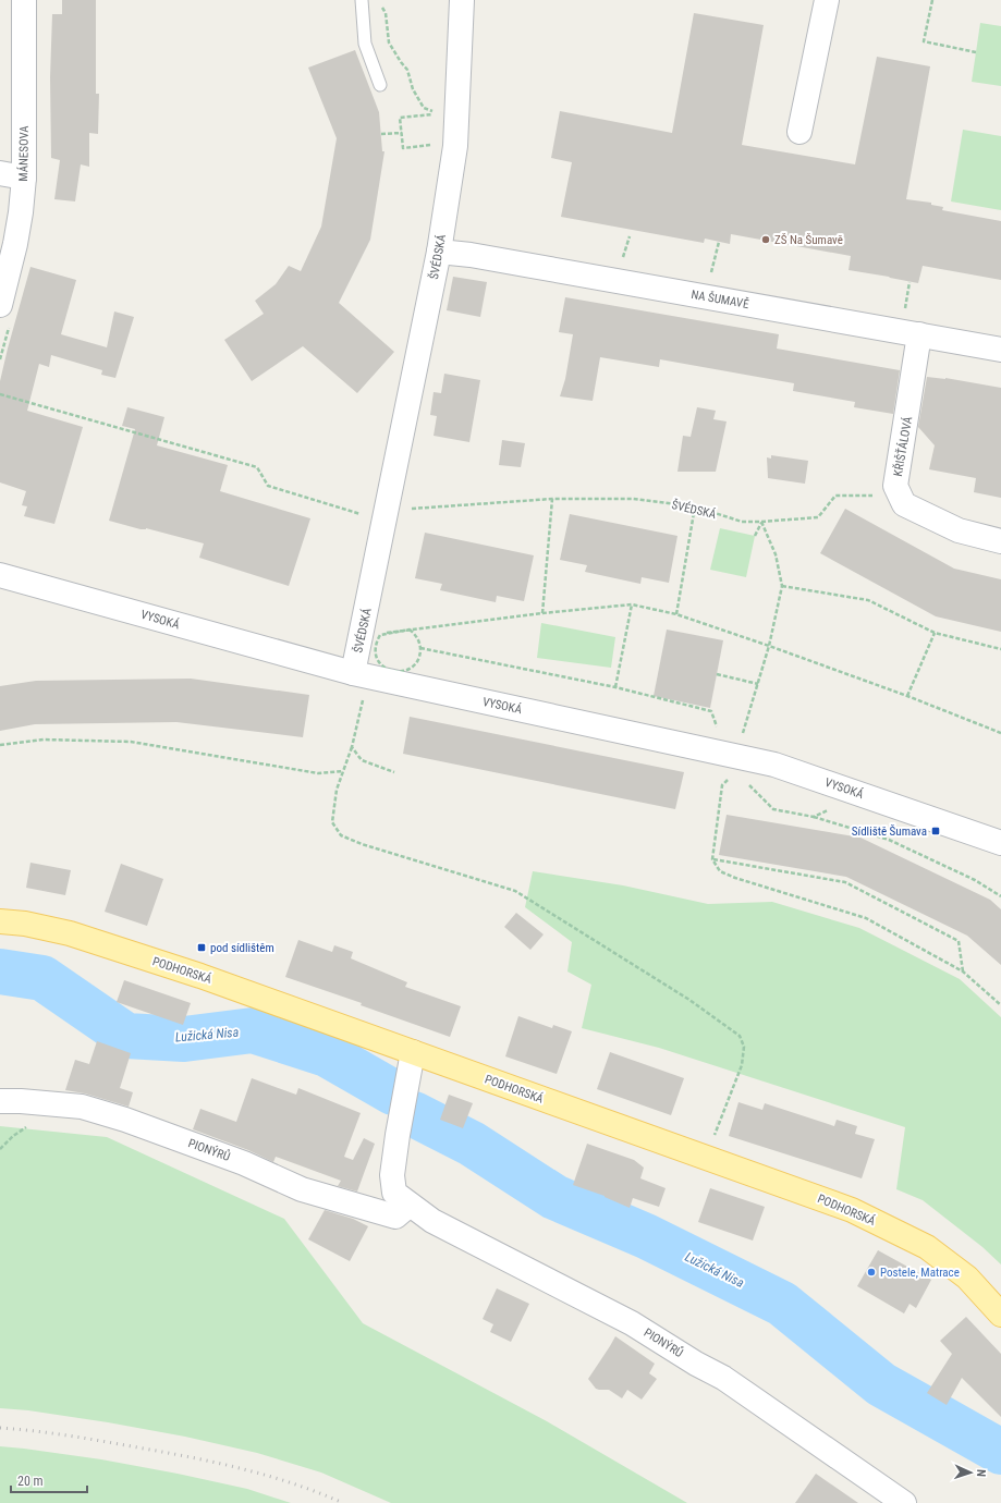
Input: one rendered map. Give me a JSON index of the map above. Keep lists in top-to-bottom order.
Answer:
{
  "streets": {
    "main road": ["PODHORSKÁ"],
    "street": [
      "MÁNESOVA",
      "ŠVÉDSKÁ",
      "NA ŠUMAVĚ",
      "KŘIŠŤÁLOVÁ",
      "VYSOKÁ",
      "PIONÝRŮ"
    ]
  },
  "crossings": [
    ["ŠVÉDSKÁ", "NA ŠUMAVĚ"],
    ["ŠVÉDSKÁ", "KŘIŠŤÁLOVÁ"],
    ["ŠVÉDSKÁ", "VYSOKÁ"],
    ["NA ŠUMAVĚ", "KŘIŠŤÁLOVÁ"],
    ["PODHORSKÁ", "PIONÝRŮ"]
  ],
  "water": ["Lužická Nisa"],
  "places": {
    "other": ["ZŠ Na Šumavě", "Postele, Matrace"],
    "transit": ["Sídliště Šumava", "pod sídlištěm"]
  },
  "scale_bar": "20 m",
  "north": "right"
}
